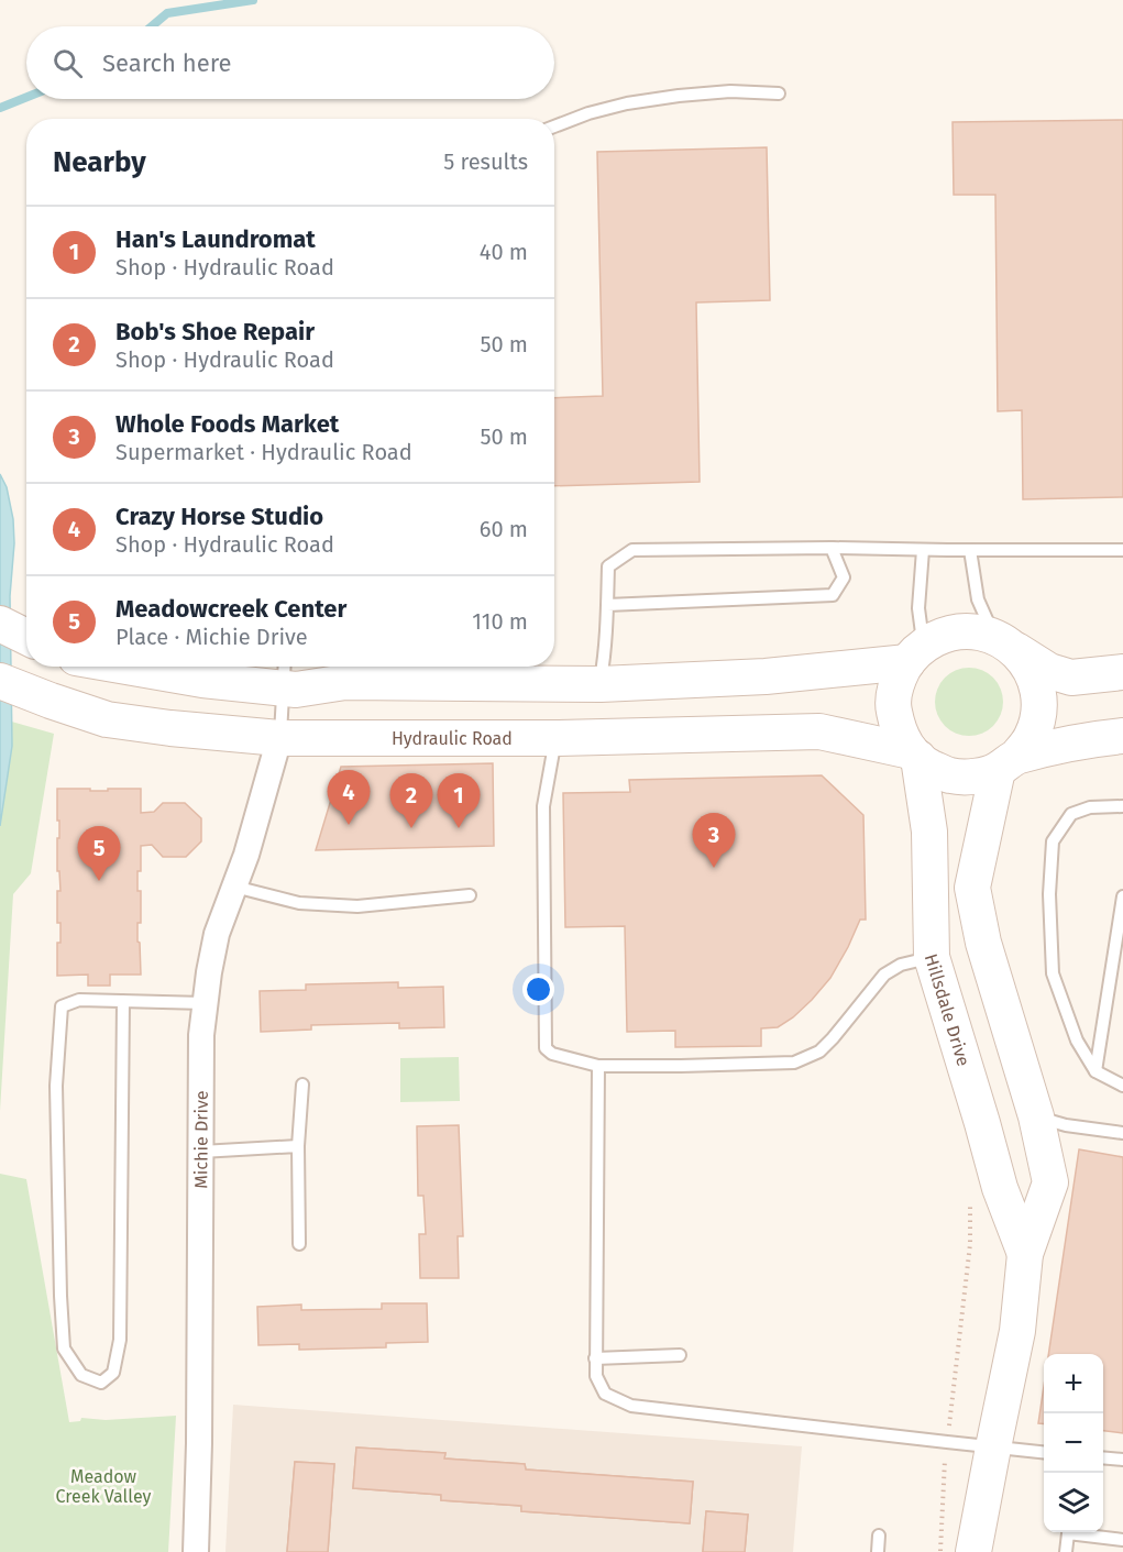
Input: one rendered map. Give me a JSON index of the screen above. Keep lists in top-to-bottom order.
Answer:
{
  "streets": {
    "main road": ["Hydraulic Road", "Hillsdale Drive"],
    "street": ["Michie Drive"]
  },
  "crossings": [
    ["Hydraulic Road", "Hillsdale Drive"],
    ["Hydraulic Road", "Michie Drive"]
  ],
  "parks": ["Meadow Creek Valley"],
  "page": {
    "search": "Search here",
    "heading": ["Nearby", "5 results"],
    "list": [
      {
        "mark": "1",
        "name": "Han's Laundromat",
        "note": "Shop · Hydraulic Road",
        "value": "40 m"
      },
      {
        "mark": "2",
        "name": "Bob's Shoe Repair",
        "note": "Shop · Hydraulic Road",
        "value": "50 m"
      },
      {
        "mark": "3",
        "name": "Whole Foods Market",
        "note": "Supermarket · Hydraulic Road",
        "value": "50 m"
      },
      {
        "mark": "4",
        "name": "Crazy Horse Studio",
        "note": "Shop · Hydraulic Road",
        "value": "60 m"
      },
      {
        "mark": "5",
        "name": "Meadowcreek Center",
        "note": "Place · Michie Drive",
        "value": "110 m"
      }
    ],
    "pins": [
      "4",
      "1",
      "2",
      "3",
      "5"
    ],
    "map_buttons": ["+", "−"]
  }
}
